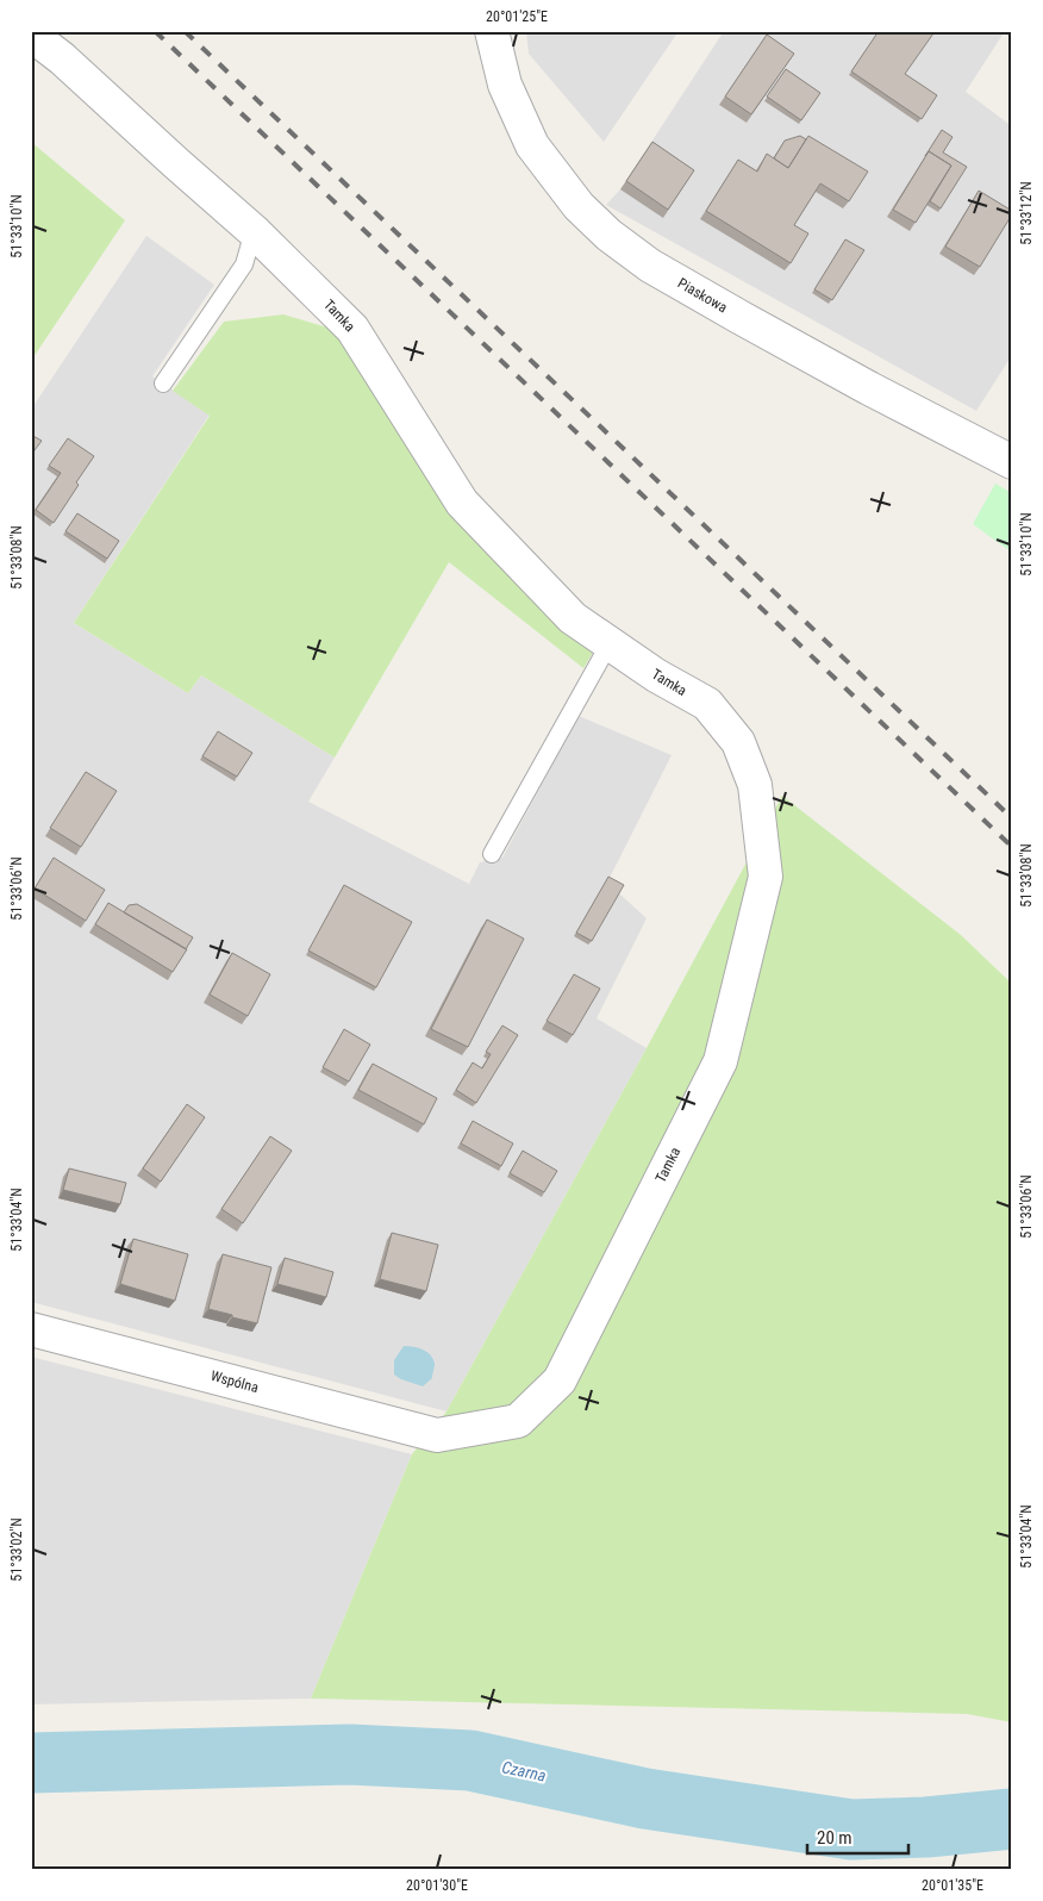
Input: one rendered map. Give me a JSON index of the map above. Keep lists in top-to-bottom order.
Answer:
{
  "streets": {
    "street": ["Piaskowa", "Tamka", "Wspólna"]
  },
  "crossings": [
    ["Tamka", "Wspólna"]
  ],
  "water": ["Czarna"],
  "scale_bar": "20 m",
  "coordinates": [
    "20°01'25\"E",
    "51°33'12\"N",
    "51°33'10\"N",
    "51°33'08\"N",
    "51°33'06\"N",
    "51°33'04\"N",
    "51°33'02\"N",
    "20°01'30\"E",
    "20°01'35\"E"
  ]
}
